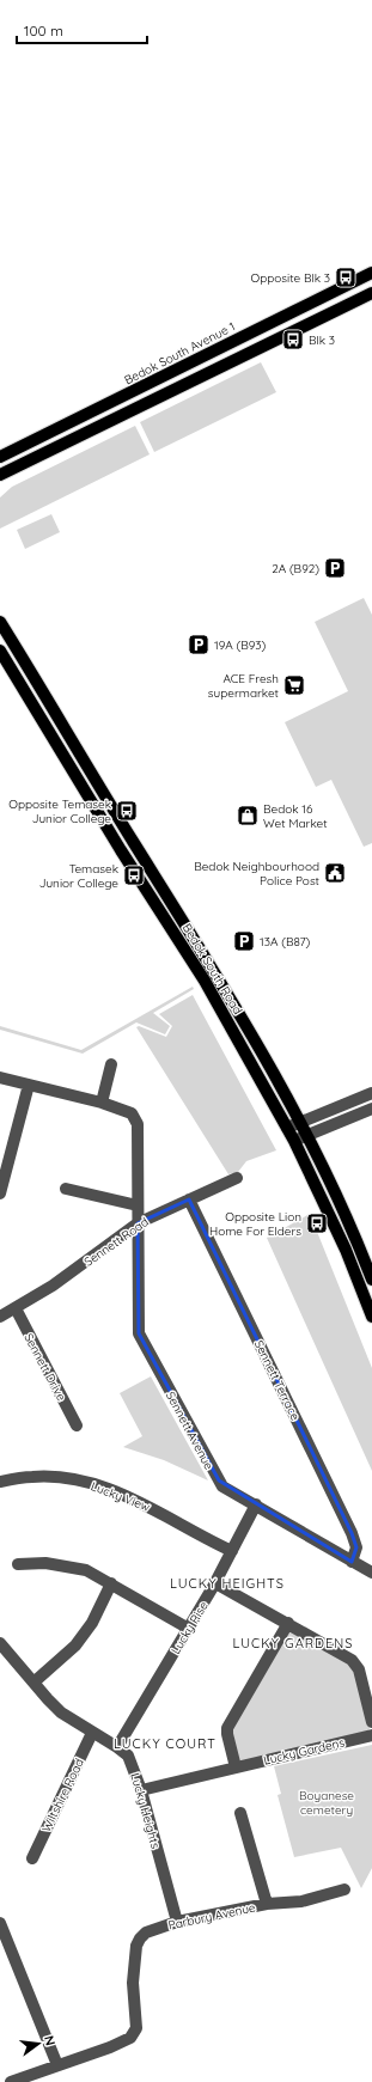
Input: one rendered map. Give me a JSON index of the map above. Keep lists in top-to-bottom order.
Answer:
{
  "streets": {
    "main road": ["Bedok South Avenue 1", "Bedok South Road"],
    "street": [
      "Sennett Road",
      "Sennett Drive",
      "Sennett Terrace",
      "Sennett Avenue",
      "Lucky View",
      "Lucky Rise",
      "Lucky Gardens",
      "Wiltshire Road",
      "Lucky Heights",
      "Parbury Avenue"
    ]
  },
  "crossings": [
    ["Sennett Road", "Sennett Drive"],
    ["Sennett Road", "Sennett Terrace"],
    ["Sennett Road", "Sennett Avenue"],
    ["Sennett Terrace", "Sennett Avenue"],
    ["Sennett Avenue", "Lucky Rise"],
    ["Lucky View", "Lucky Rise"],
    ["Lucky Rise", "Lucky Heights"],
    ["Lucky Gardens", "Lucky Heights"],
    ["Wiltshire Road", "Lucky Heights"],
    ["Lucky Heights", "Parbury Avenue"]
  ],
  "districts": ["LUCKY HEIGHTS", "LUCKY GARDENS", "LUCKY COURT"],
  "parks": ["Boyanese cemetery"],
  "places": {
    "bus stop": [
      "Opposite Blk 3",
      "Blk 3",
      "Opposite Temasek Junior College",
      "Temasek Junior College",
      "Opposite Lion Home For Elders"
    ],
    "parking": ["2A (B92)", "19A (B93)", "13A (B87)"],
    "supermarket": ["ACE Fresh supermarket"],
    "shop": ["Bedok 16 Wet Market"],
    "public building": ["Bedok Neighbourhood Police Post"]
  },
  "scale_bar": "100 m",
  "north": "right"
}
